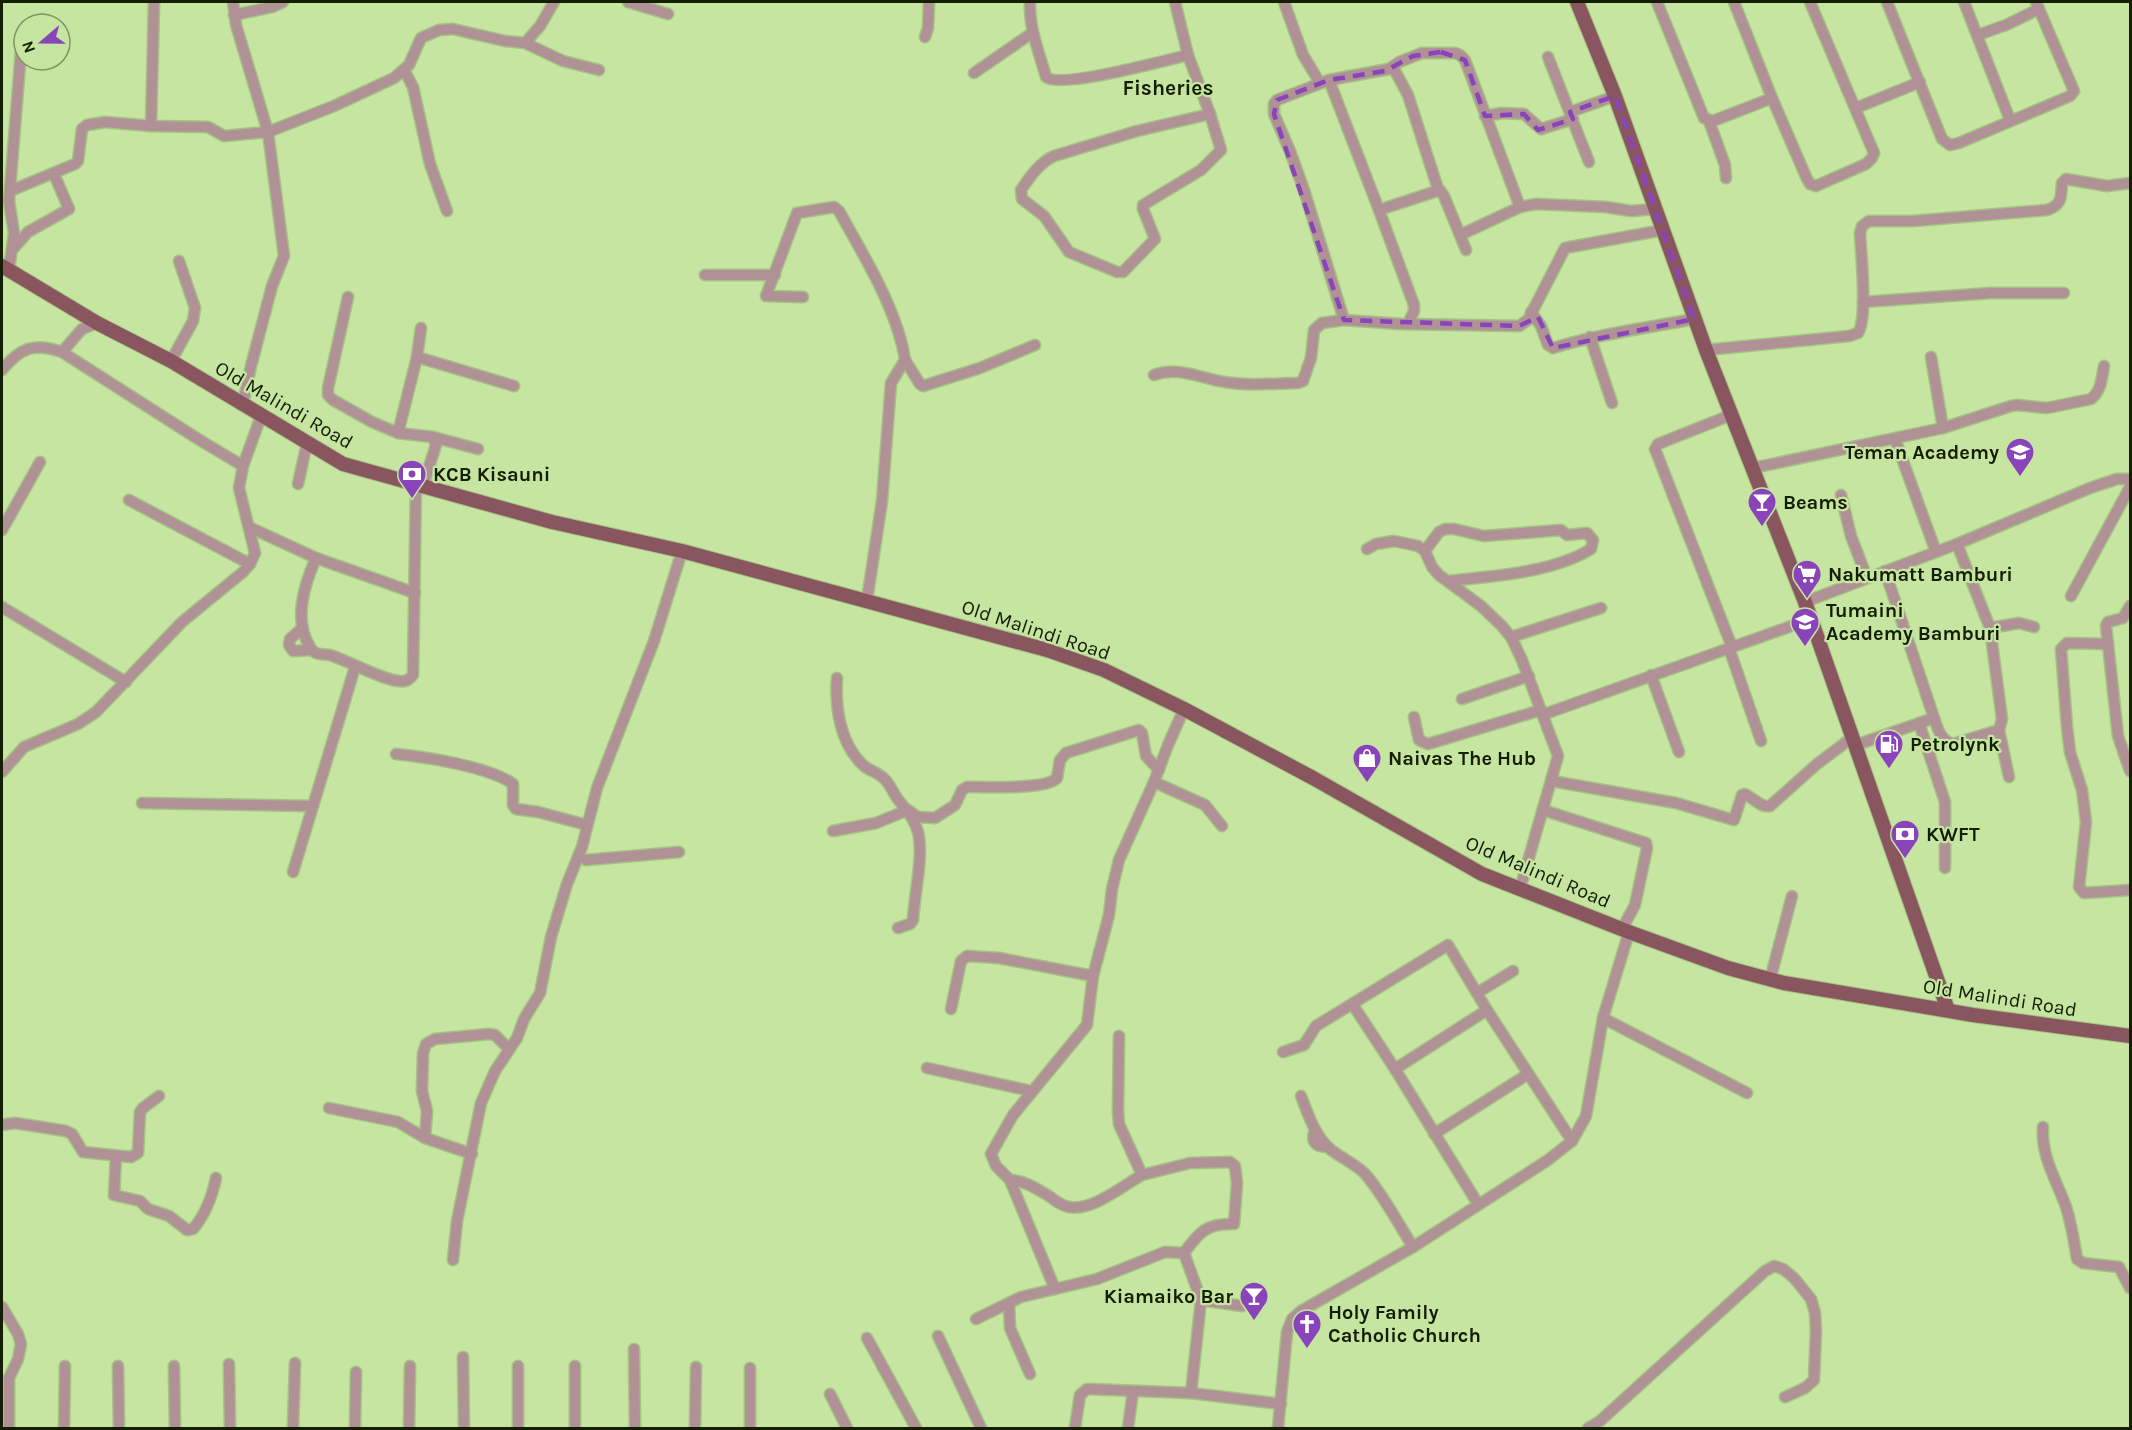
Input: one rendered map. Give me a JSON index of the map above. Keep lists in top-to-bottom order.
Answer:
{
  "streets": {
    "main road": ["Old Malindi Road"]
  },
  "districts": ["Fisheries"],
  "places": {
    "school or university": ["Teman Academy", "Tumaini Academy Bamburi"],
    "bank": ["KCB Kisauni", "KWFT"],
    "bar": ["Beams", "Kiamaiko Bar"],
    "supermarket": ["Nakumatt Bamburi"],
    "fuel station": ["Petrolynk"],
    "shop": ["Naivas The Hub"],
    "church": ["Holy Family Catholic Church"]
  },
  "north": "left"
}
